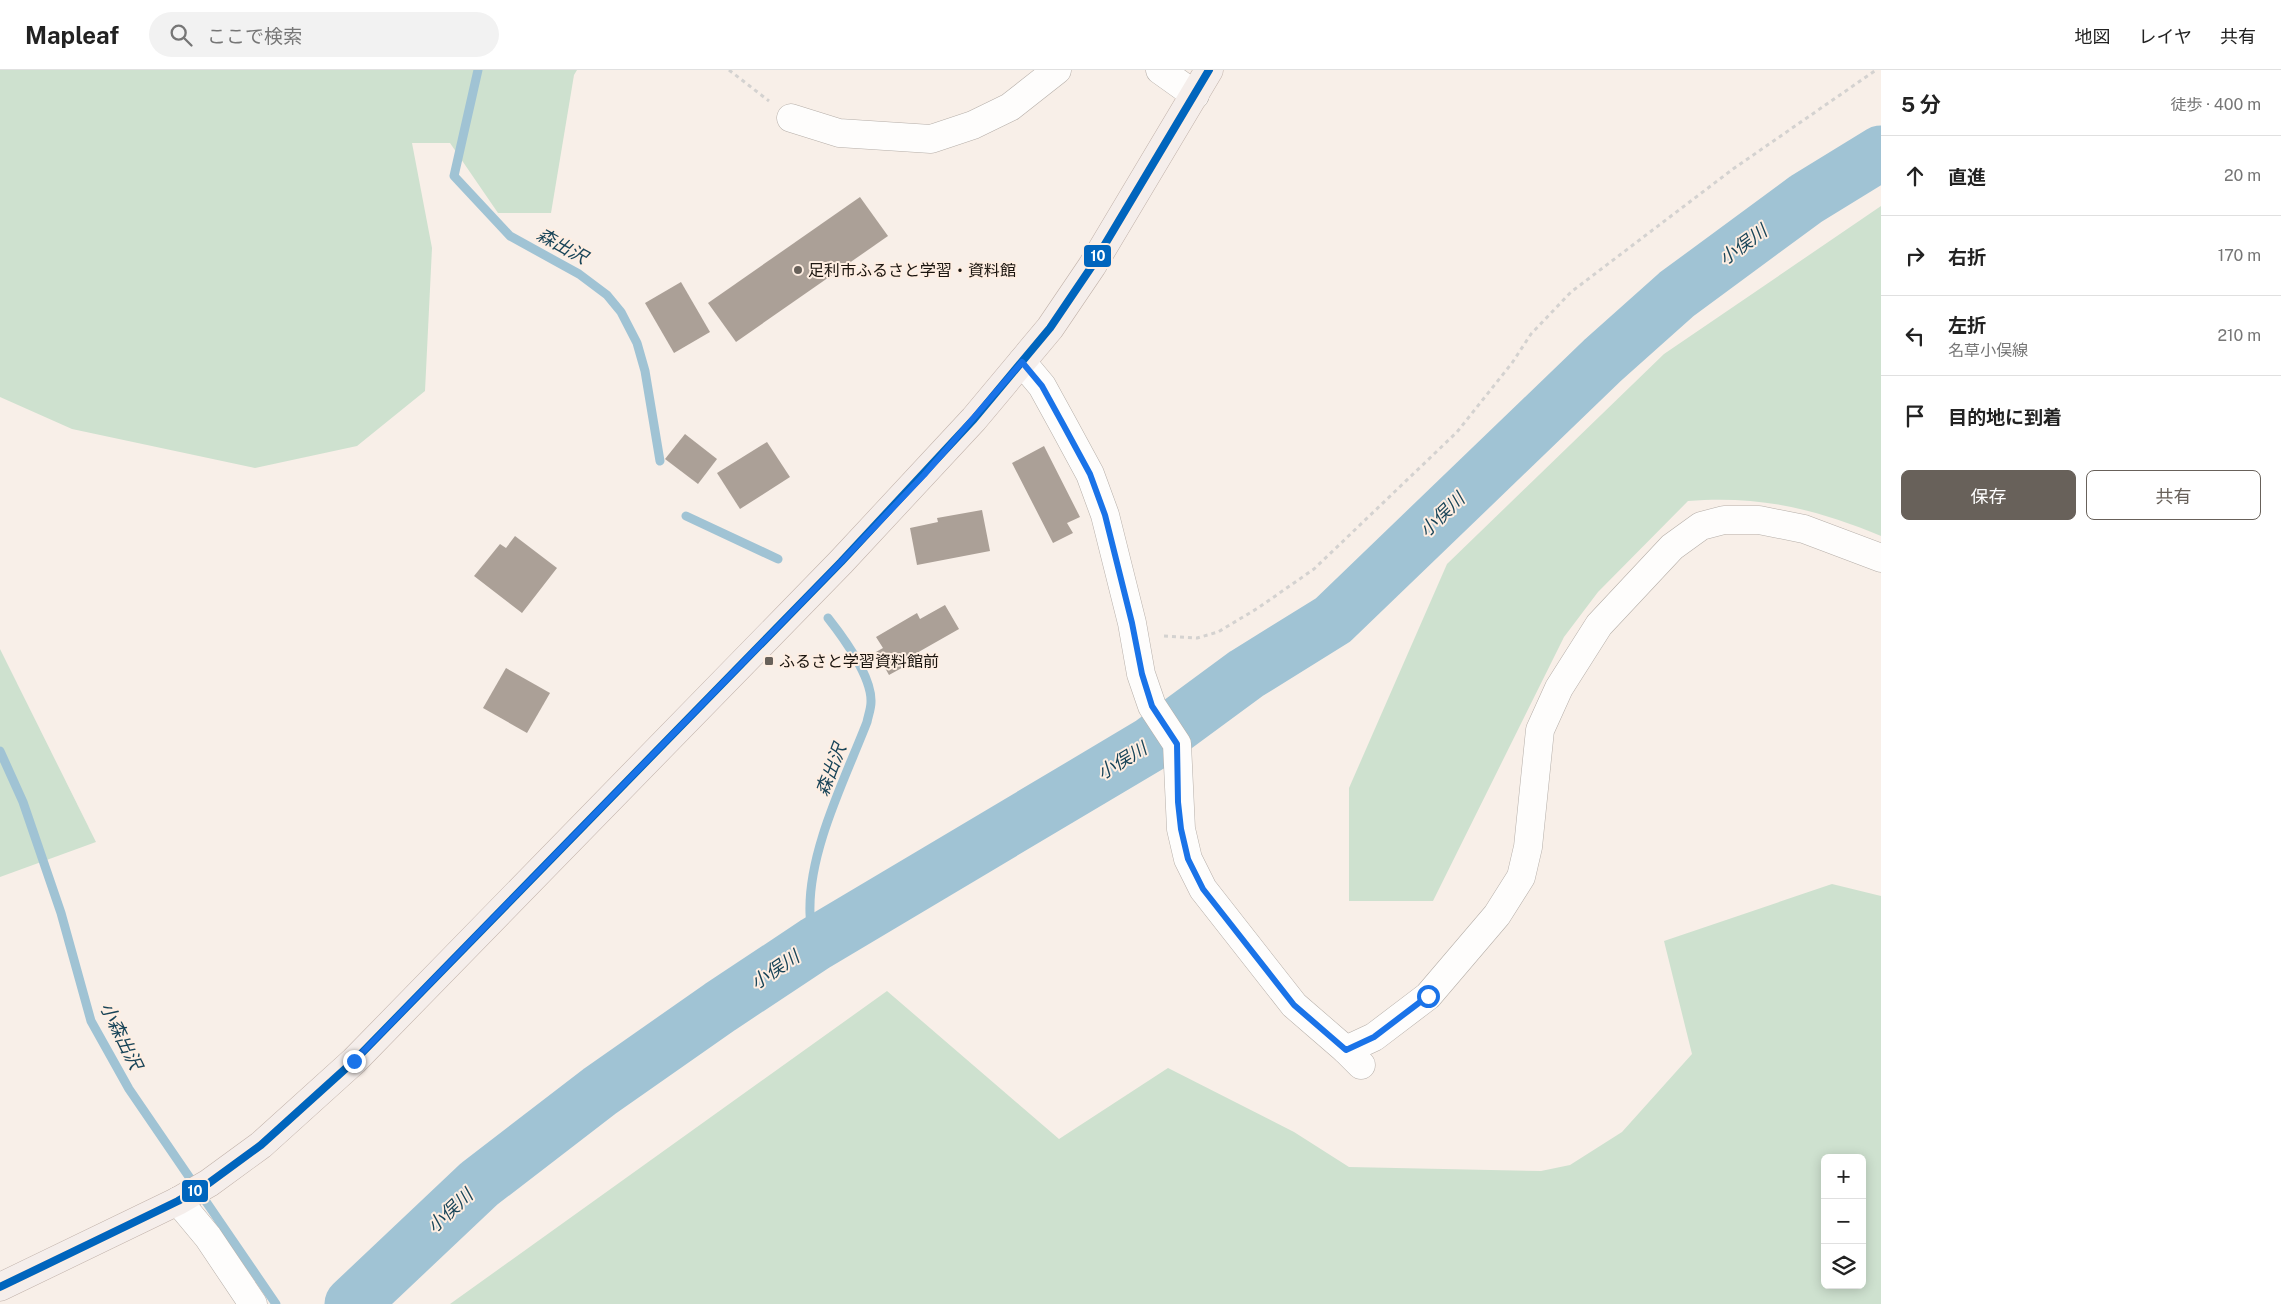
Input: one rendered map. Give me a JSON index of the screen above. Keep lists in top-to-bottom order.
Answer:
{
  "water": ["小俣川", "森出沢", "小森出沢"],
  "places": {
    "other": ["足利市ふるさと学習・資料館"],
    "transit": ["ふるさと学習資料館前"]
  },
  "lines": ["transit line 10"],
  "page": {
    "header": "Mapleaf",
    "search": "ここで検索",
    "nav": ["地図", "レイヤ", "共有"],
    "heading": ["5 分", "徒歩 · 400 m"],
    "list": [
      ["直進", "20 m"],
      ["右折", "170 m"],
      ["左折", "名草小俣線", "210 m"],
      "目的地に到着"
    ],
    "buttons": ["保存", "共有"],
    "map_buttons": ["+", "−"]
  }
}
